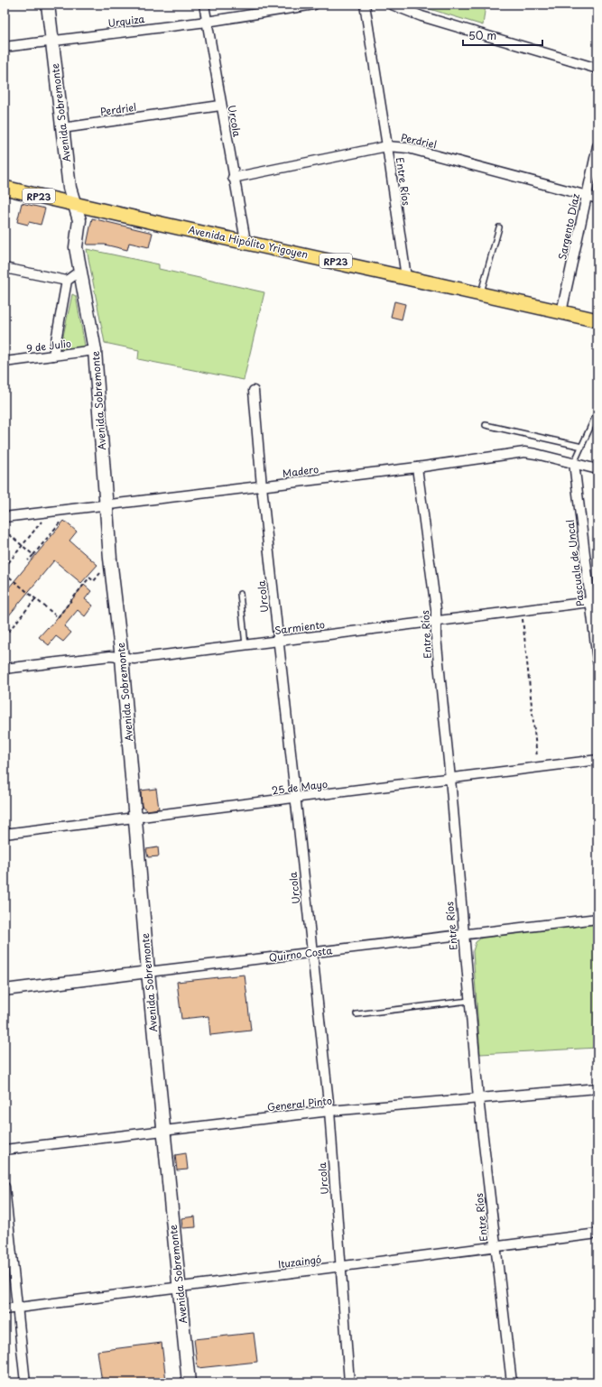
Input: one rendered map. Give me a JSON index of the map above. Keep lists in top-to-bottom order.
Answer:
{
  "streets": {
    "main road": ["Avenida Sobremonte", "RP23", "Avenida Hipólito Yrigoyen"],
    "street": [
      "Urquiza",
      "Perdriel",
      "Urcola",
      "Entre Ríos",
      "Sargento Díaz",
      "9 de Julio",
      "Madero",
      "Pascuala de Uncal",
      "Sarmiento",
      "25 de Mayo",
      "Quirno Costa",
      "General Pinto",
      "Ituzaingó"
    ]
  },
  "crossings": [
    ["Urquiza", "Avenida Sobremonte"],
    ["Urquiza", "Urcola"],
    ["Perdriel", "Avenida Sobremonte"],
    ["Perdriel", "Urcola"],
    ["Perdriel", "Entre Ríos"],
    ["Perdriel", "Sargento Díaz"],
    ["Avenida Sobremonte", "Avenida Hipólito Yrigoyen"],
    ["Avenida Sobremonte", "9 de Julio"],
    ["Avenida Sobremonte", "Madero"],
    ["Avenida Sobremonte", "Sarmiento"],
    ["Avenida Sobremonte", "25 de Mayo"],
    ["Avenida Sobremonte", "Quirno Costa"],
    ["Avenida Sobremonte", "General Pinto"],
    ["Avenida Sobremonte", "Ituzaingó"],
    ["Urcola", "Avenida Hipólito Yrigoyen"],
    ["Urcola", "Madero"],
    ["Urcola", "Sarmiento"],
    ["Urcola", "25 de Mayo"],
    ["Urcola", "Quirno Costa"],
    ["Urcola", "General Pinto"],
    ["Urcola", "Ituzaingó"],
    ["Entre Ríos", "Avenida Hipólito Yrigoyen"],
    ["Entre Ríos", "Madero"],
    ["Entre Ríos", "Sarmiento"],
    ["Entre Ríos", "25 de Mayo"],
    ["Entre Ríos", "Quirno Costa"],
    ["Entre Ríos", "General Pinto"],
    ["Entre Ríos", "Ituzaingó"],
    ["Sargento Díaz", "Avenida Hipólito Yrigoyen"],
    ["Madero", "Pascuala de Uncal"],
    ["Pascuala de Uncal", "Sarmiento"]
  ],
  "scale_bar": "50 m"
}
